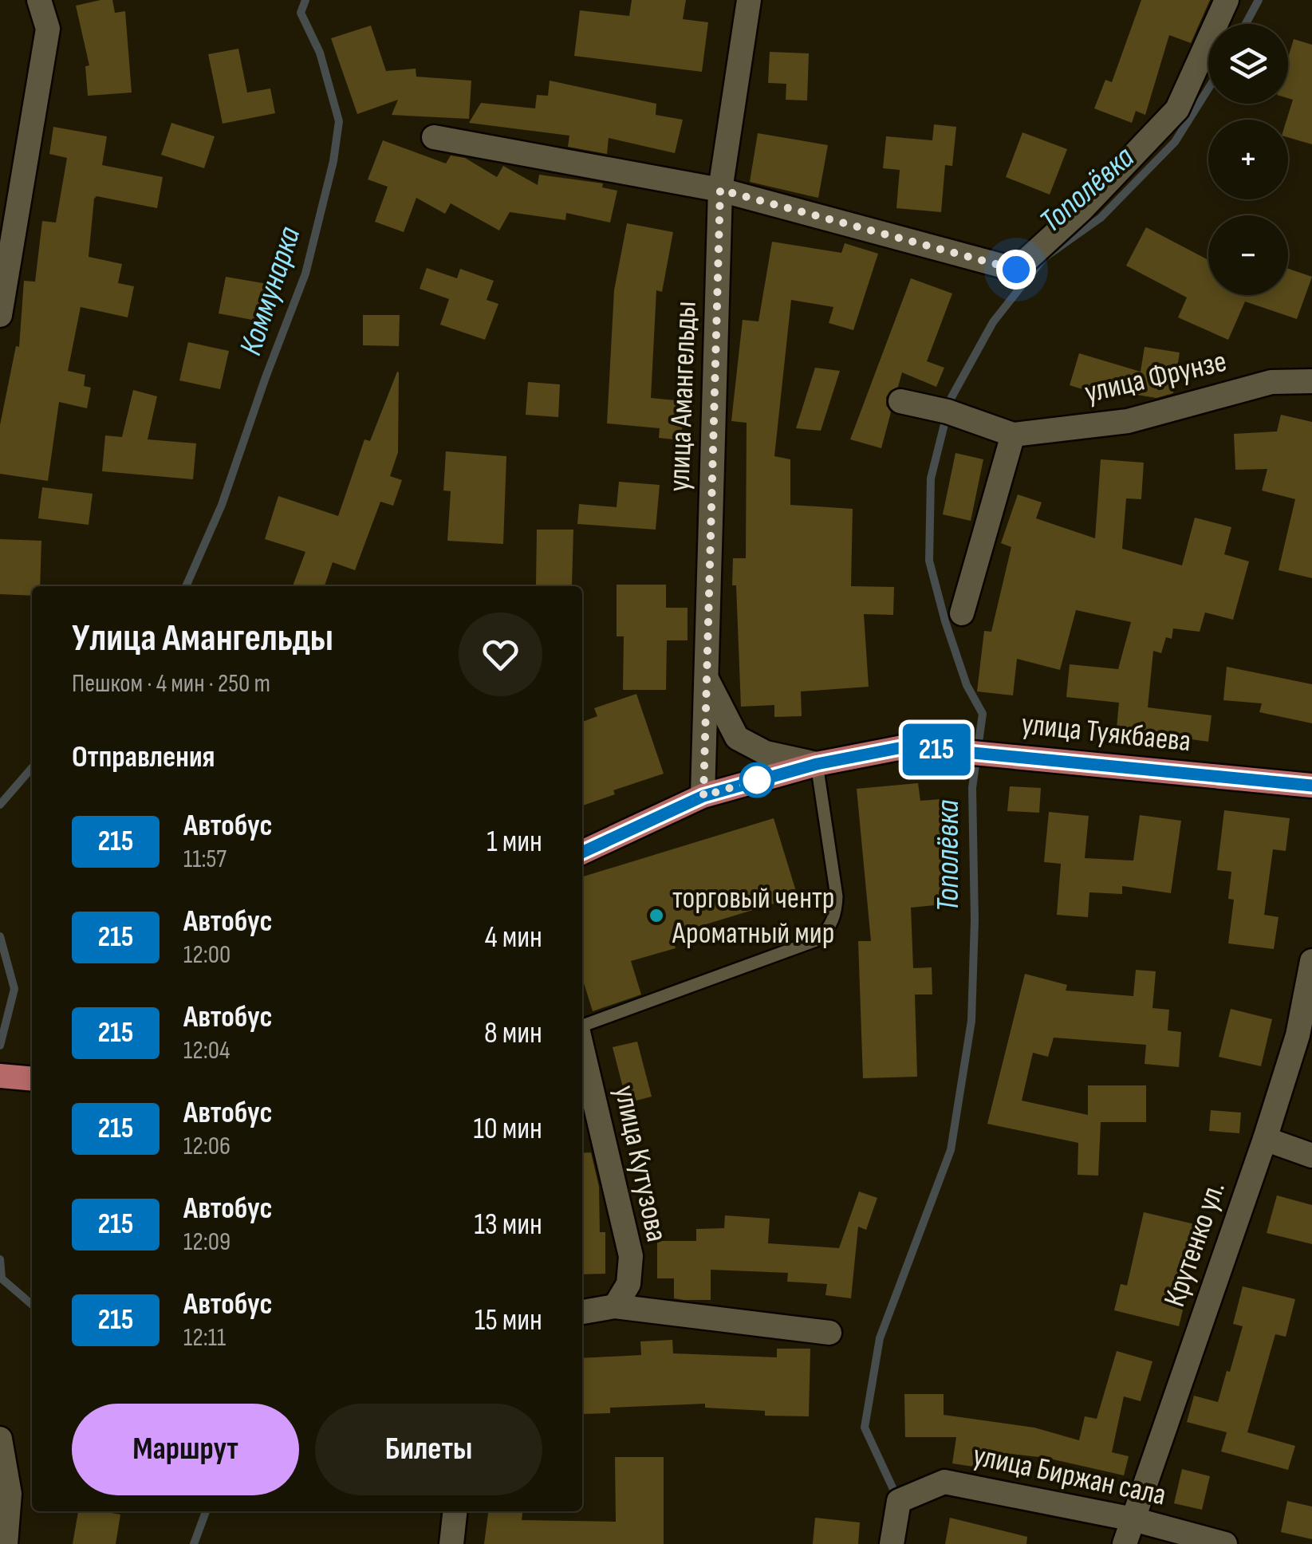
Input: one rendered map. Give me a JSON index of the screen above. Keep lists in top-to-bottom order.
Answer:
{
  "streets": {
    "main road": ["улица Туякбаева"],
    "street": [
      "улица Фрунзе",
      "улица Амангельды",
      "улица Кутузова",
      "Крутенко ул.",
      "улица Биржан сала"
    ]
  },
  "crossings": [
    ["улица Амангельды", "улица Туякбаева"],
    ["Крутенко ул.", "улица Биржан сала"]
  ],
  "water": ["Тополёвка", "Коммунарка"],
  "places": ["торговый чентр Ароматный мир"],
  "lines": ["bus line 215"],
  "page": {
    "on_map": "215",
    "map_buttons": ["+", "−"],
    "heading": [
      ["Улица Амангельды", "Пешком · 4 мин · 250 m"],
      "Отправления"
    ],
    "list": [
      {
        "mark": "215",
        "name": "Автобус",
        "note": "11:57",
        "value": "1 мин"
      },
      {
        "mark": "215",
        "name": "Автобус",
        "note": "12:00",
        "value": "4 мин"
      },
      {
        "mark": "215",
        "name": "Автобус",
        "note": "12:04",
        "value": "8 мин"
      },
      {
        "mark": "215",
        "name": "Автобус",
        "note": "12:06",
        "value": "10 мин"
      },
      {
        "mark": "215",
        "name": "Автобус",
        "note": "12:09",
        "value": "13 мин"
      },
      {
        "mark": "215",
        "name": "Автобус",
        "note": "12:11",
        "value": "15 мин"
      }
    ],
    "buttons": ["Маршрут", "Билеты"]
  }
}
